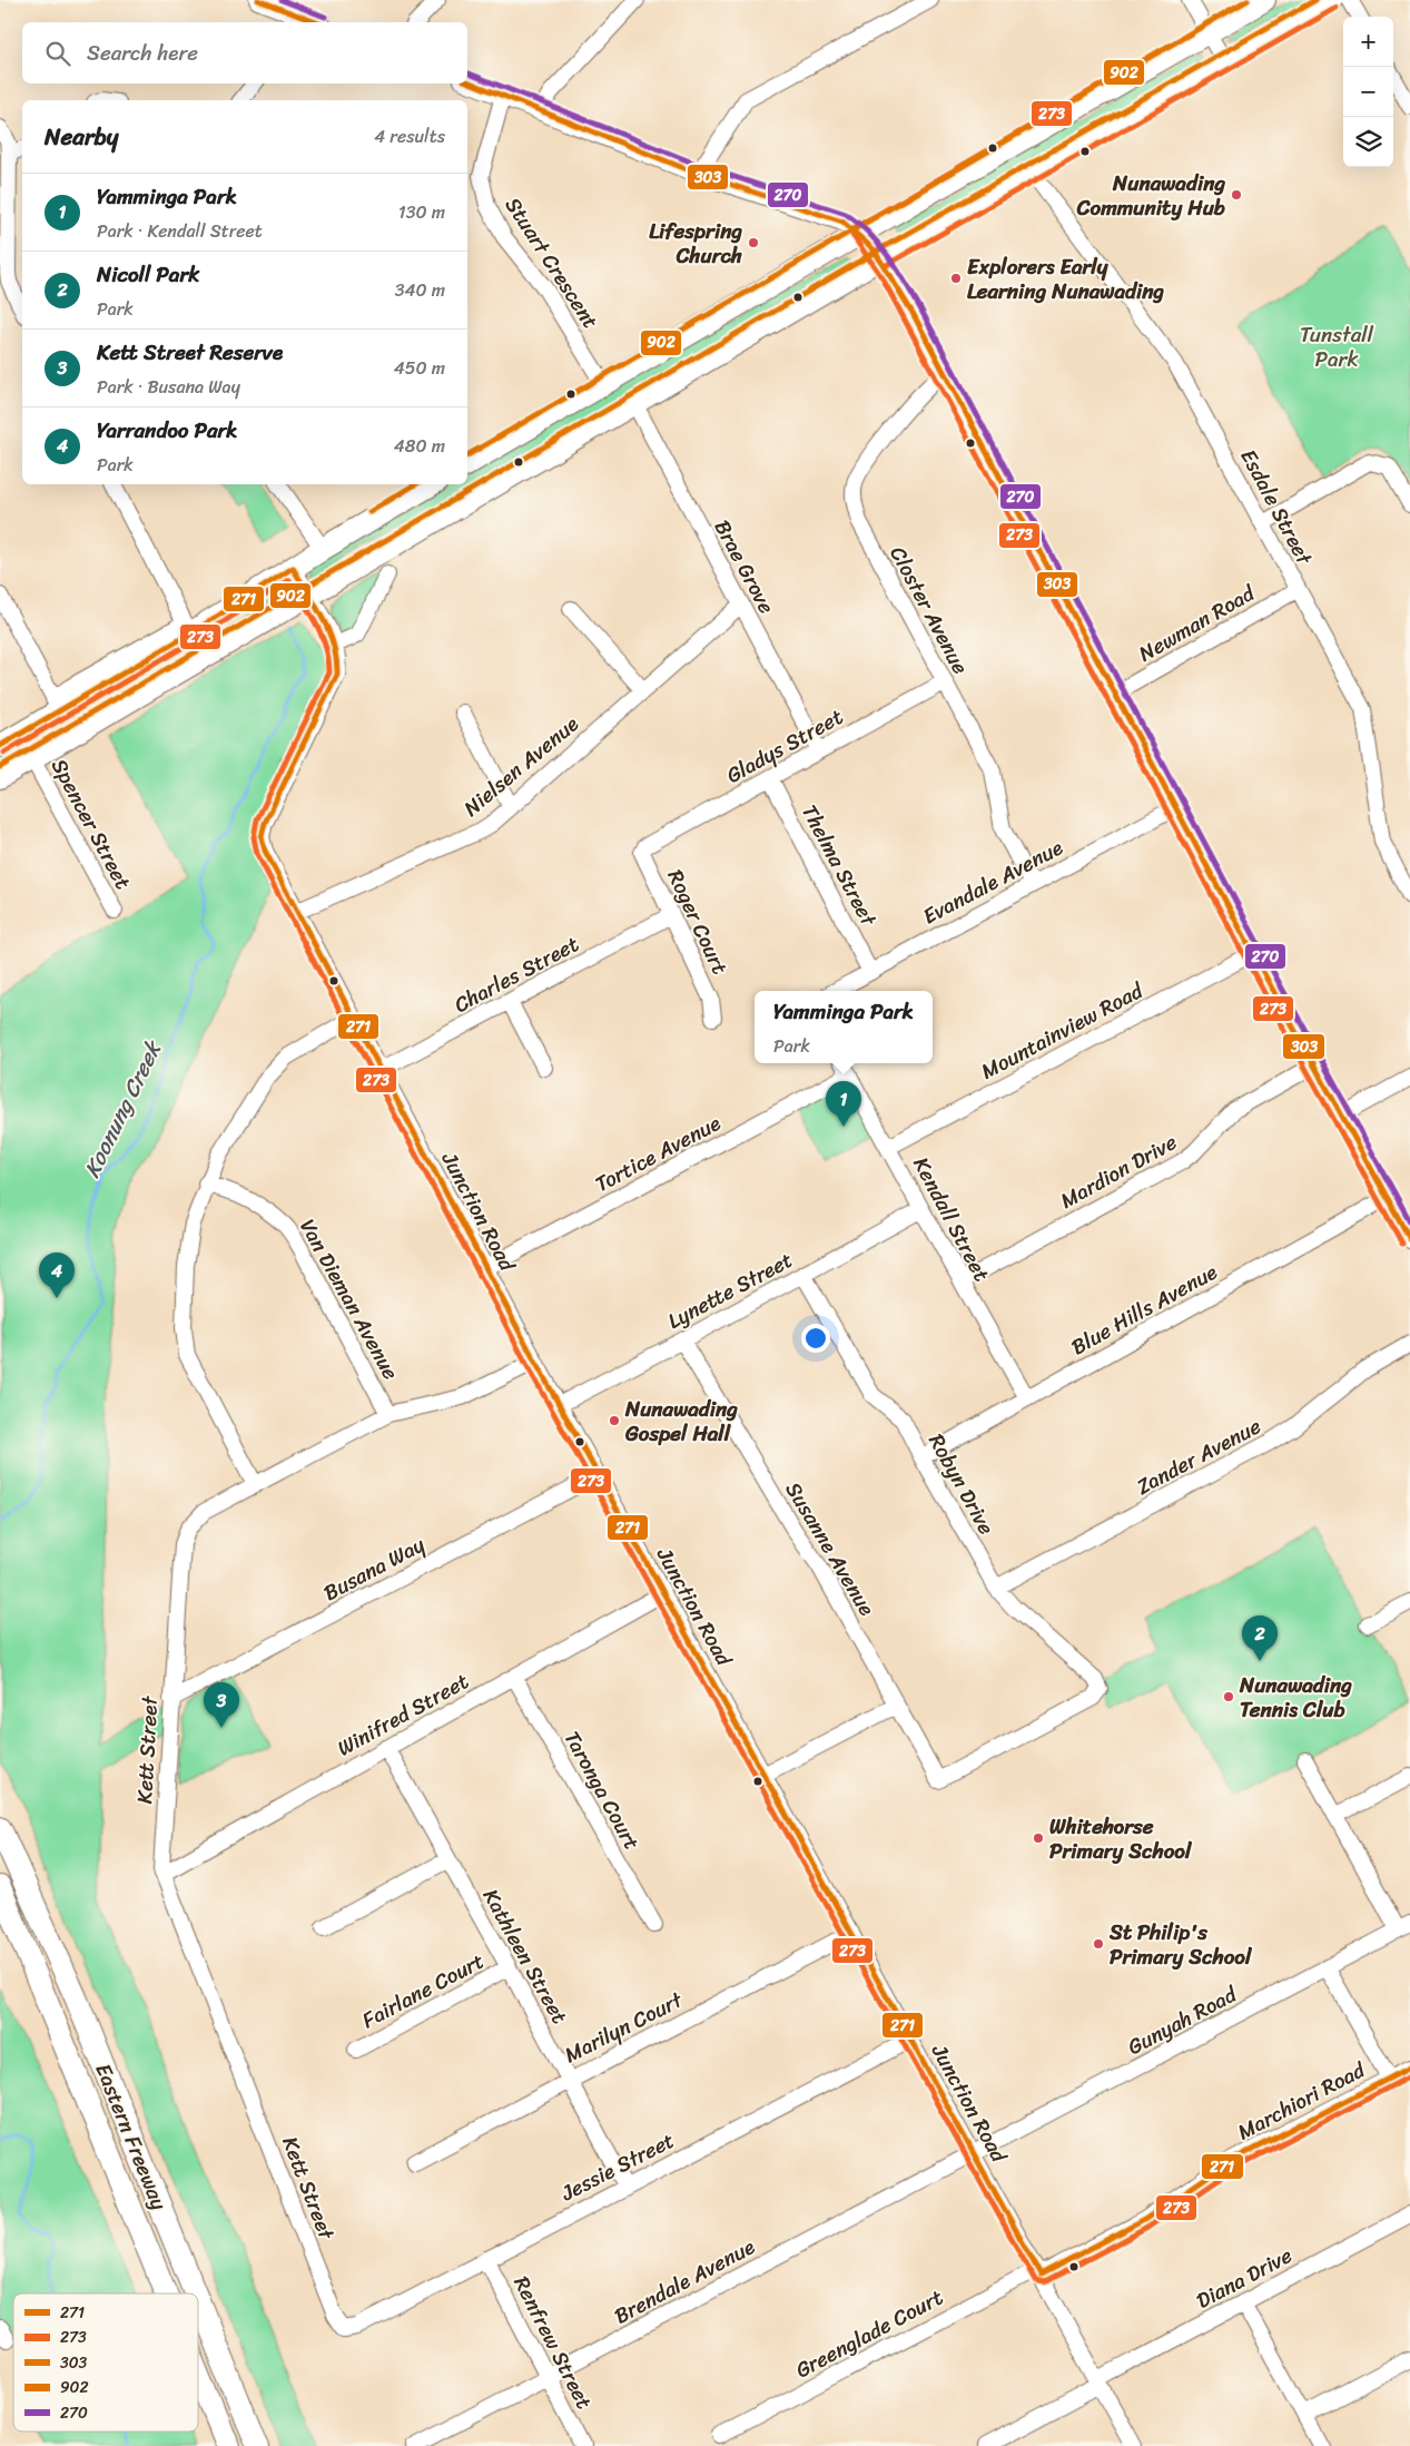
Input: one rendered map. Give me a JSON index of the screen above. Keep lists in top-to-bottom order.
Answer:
{
  "streets": {
    "highway": ["Eastern Freeway"],
    "street": [
      "Stuart Crescent",
      "Esdale Street",
      "Brae Grove",
      "Closter Avenue",
      "Newman Road",
      "Gladys Street",
      "Nielsen Avenue",
      "Spencer Street",
      "Thelma Street",
      "Evandale Avenue",
      "Roger Court",
      "Charles Street",
      "Mountainview Road",
      "Tortice Avenue",
      "Mardion Drive",
      "Junction Road",
      "Kendall Street",
      "Lynette Street",
      "Van Dieman Avenue",
      "Blue Hills Avenue",
      "Zander Avenue",
      "Robyn Drive",
      "Susanne Avenue",
      "Busana Way",
      "Winifred Street",
      "Kett Street",
      "Taronga Court",
      "Kathleen Street",
      "Fairlane Court",
      "Gunyah Road",
      "Marilyn Court",
      "Marchiori Road",
      "Jessie Street",
      "Diana Drive",
      "Brendale Avenue",
      "Greenglade Court",
      "Renfrew Street"
    ]
  },
  "crossings": [
    ["Esdale Street", "Newman Road"],
    ["Brae Grove", "Gladys Street"],
    ["Brae Grove", "Nielsen Avenue"],
    ["Closter Avenue", "Gladys Street"],
    ["Closter Avenue", "Evandale Avenue"],
    ["Gladys Street", "Thelma Street"],
    ["Gladys Street", "Roger Court"],
    ["Nielsen Avenue", "Junction Road"],
    ["Thelma Street", "Evandale Avenue"],
    ["Roger Court", "Charles Street"],
    ["Charles Street", "Junction Road"],
    ["Mountainview Road", "Kendall Street"],
    ["Tortice Avenue", "Junction Road"],
    ["Tortice Avenue", "Kendall Street"],
    ["Mardion Drive", "Kendall Street"],
    ["Junction Road", "Lynette Street"],
    ["Junction Road", "Busana Way"],
    ["Junction Road", "Winifred Street"],
    ["Junction Road", "Kett Street"],
    ["Junction Road", "Gunyah Road"],
    ["Junction Road", "Marilyn Court"],
    ["Junction Road", "Marchiori Road"],
    ["Junction Road", "Jessie Street"],
    ["Junction Road", "Diana Drive"],
    ["Junction Road", "Brendale Avenue"],
    ["Junction Road", "Greenglade Court"],
    ["Kendall Street", "Lynette Street"],
    ["Kendall Street", "Blue Hills Avenue"],
    ["Lynette Street", "Robyn Drive"],
    ["Lynette Street", "Susanne Avenue"],
    ["Van Dieman Avenue", "Kett Street"],
    ["Blue Hills Avenue", "Robyn Drive"],
    ["Zander Avenue", "Robyn Drive"],
    ["Robyn Drive", "Susanne Avenue"],
    ["Busana Way", "Kett Street"],
    ["Winifred Street", "Kett Street"],
    ["Winifred Street", "Taronga Court"],
    ["Winifred Street", "Kathleen Street"],
    ["Kett Street", "Jessie Street"],
    ["Kathleen Street", "Fairlane Court"],
    ["Kathleen Street", "Marilyn Court"],
    ["Kathleen Street", "Jessie Street"],
    ["Gunyah Road", "Brendale Avenue"],
    ["Marchiori Road", "Greenglade Court"],
    ["Jessie Street", "Renfrew Street"],
    ["Brendale Avenue", "Renfrew Street"]
  ],
  "water": ["Koonung Creek"],
  "parks": ["Tunstall Park"],
  "places": [
    "Nunawading Community Hub",
    "Lifespring Church",
    "Explorers Early Learning Nunawading",
    "Nunawading Gospel Hall",
    "Nunawading Tennis Club",
    "Whitehorse Primary School",
    "St Philip's Primary School"
  ],
  "lines": [
    "transit line 273",
    "transit line 303",
    "transit line 902",
    "transit line 270",
    "transit line 271"
  ],
  "legend": [
    "271",
    "273",
    "303",
    "902",
    "270"
  ],
  "page": {
    "map_buttons": ["+", "−"],
    "search": "Search here",
    "heading": ["Nearby", "4 results"],
    "list": [
      {
        "mark": "1",
        "name": "Yamminga Park",
        "note": "Park · Kendall Street",
        "value": "130 m"
      },
      {
        "mark": "2",
        "name": "Nicoll Park",
        "note": "Park",
        "value": "340 m"
      },
      {
        "mark": "3",
        "name": "Kett Street Reserve",
        "note": "Park · Busana Way",
        "value": "450 m"
      },
      {
        "mark": "4",
        "name": "Yarrandoo Park",
        "note": "Park",
        "value": "480 m"
      }
    ],
    "popup": ["Yamminga Park", "Park"],
    "pins": [
      "1",
      "4",
      "2",
      "3"
    ]
  }
}
